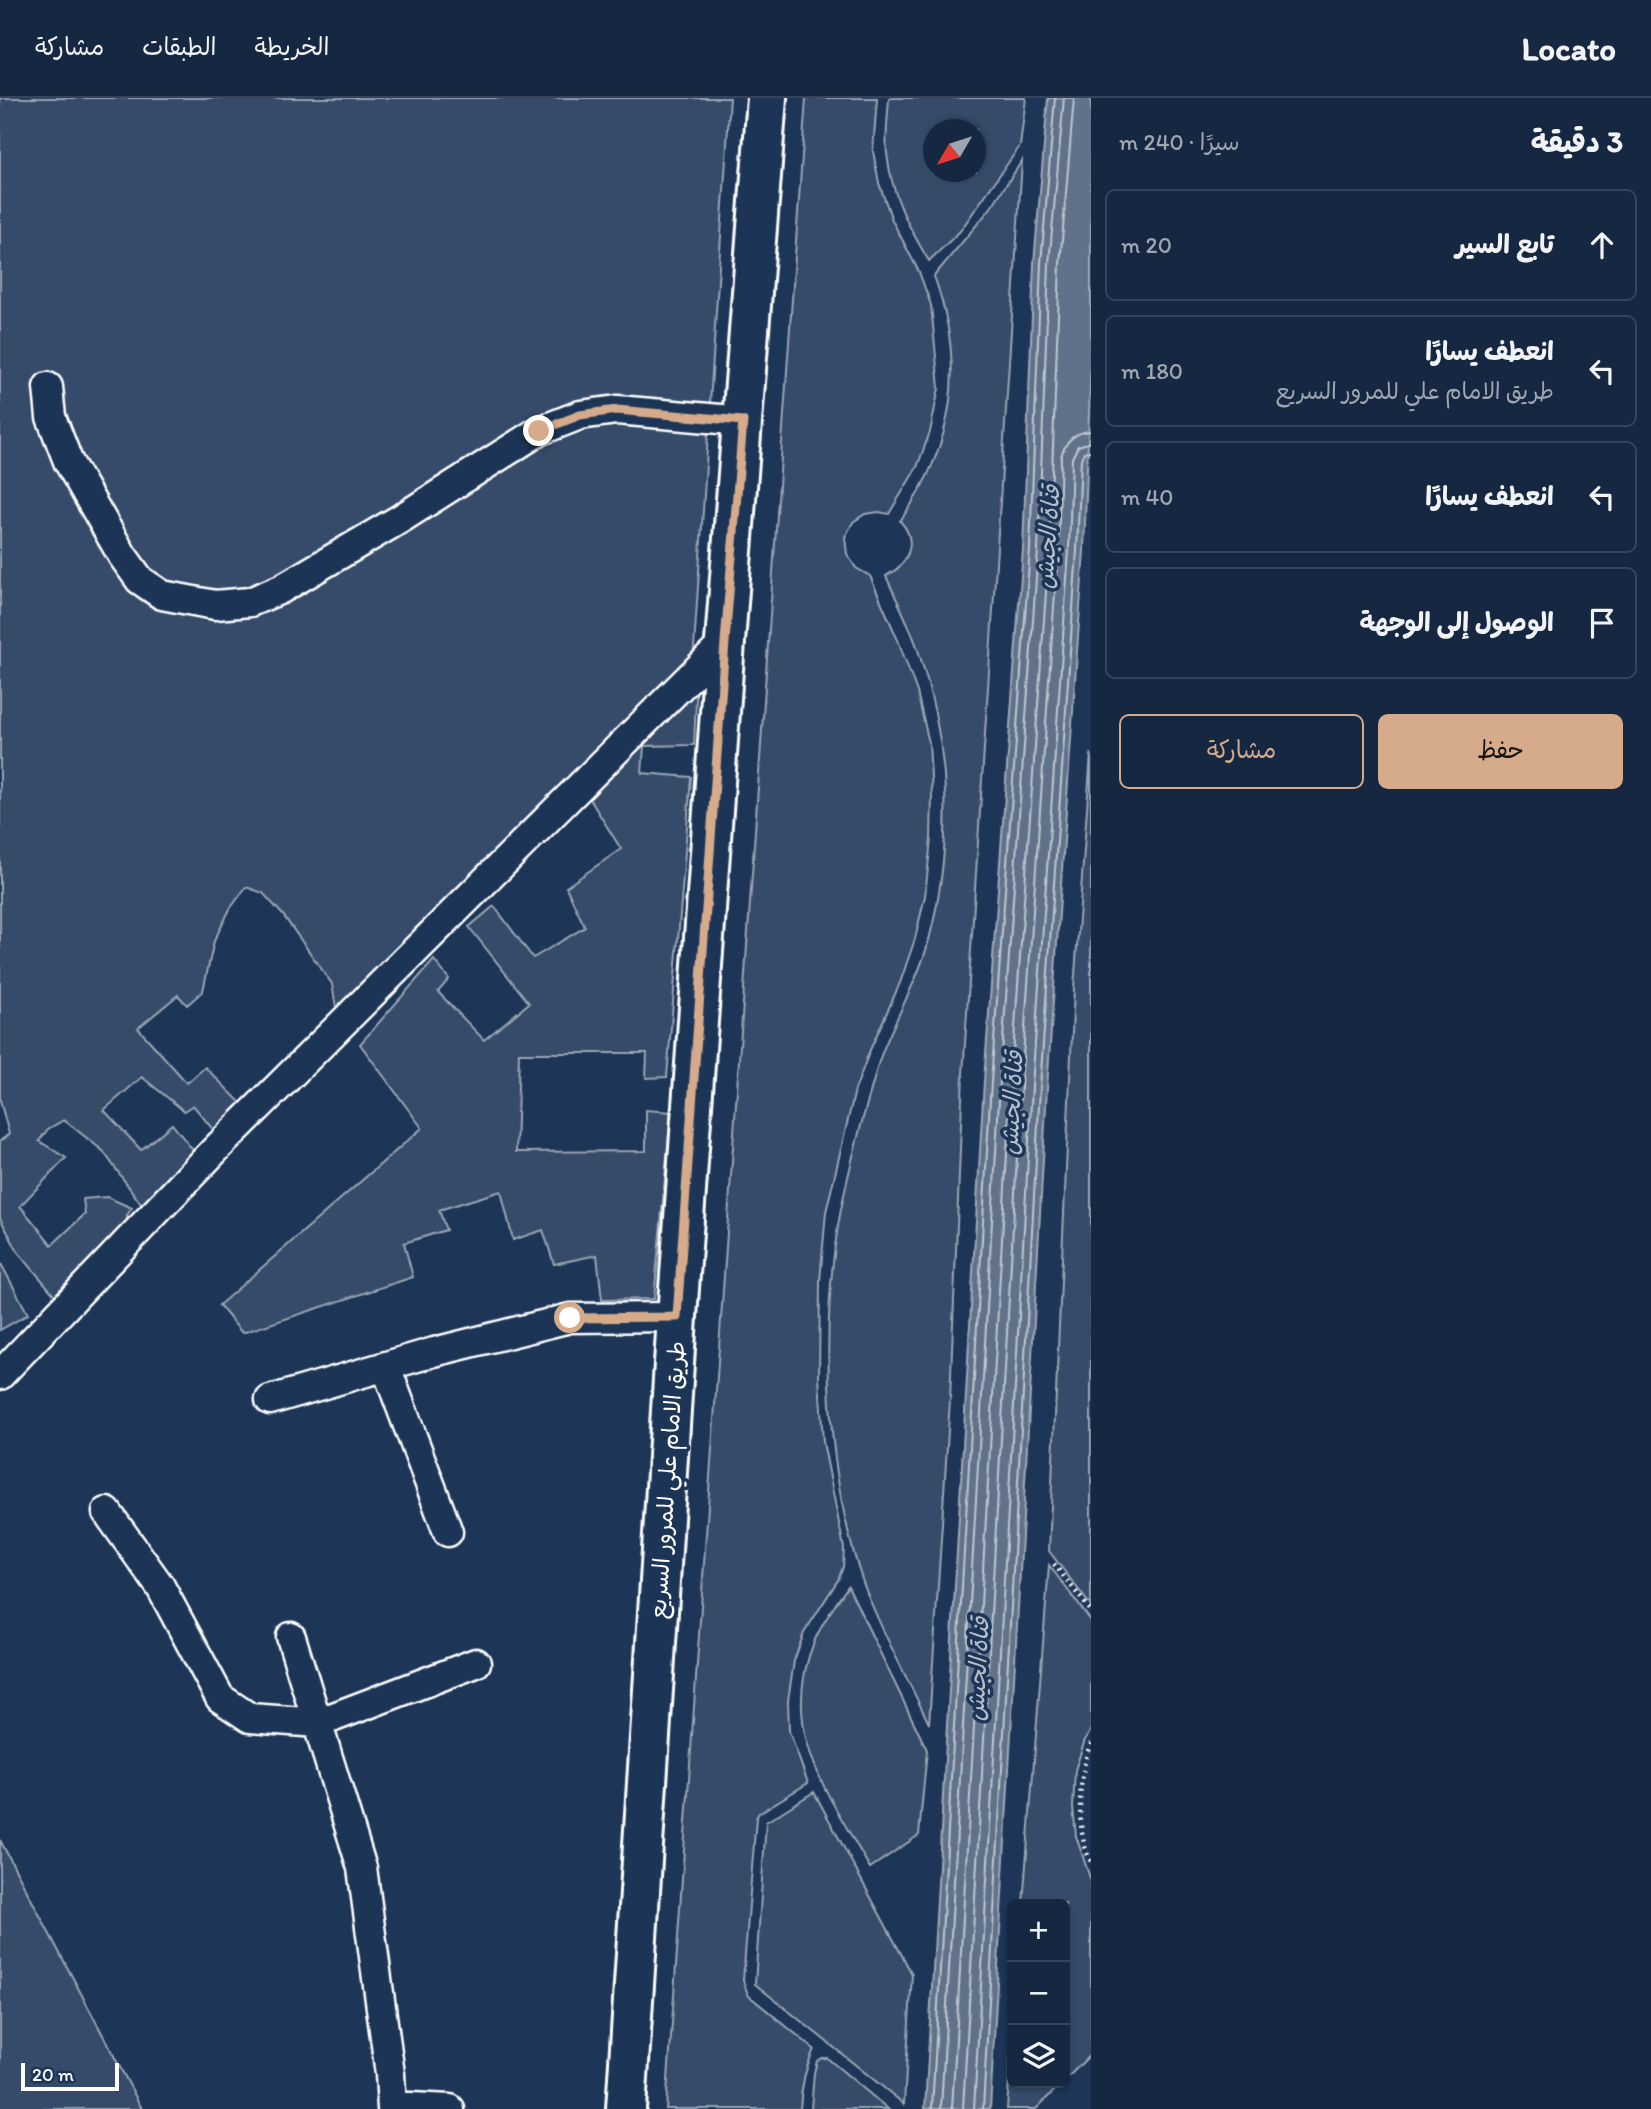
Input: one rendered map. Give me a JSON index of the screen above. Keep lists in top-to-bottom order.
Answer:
{
  "streets": {
    "main road": ["طريق الامام علي للمرور السريع"]
  },
  "water": ["قناة الجيش"],
  "scale_bar": "20 m",
  "north": "bottom left",
  "page": {
    "header": "Locato",
    "nav": ["الخريطة", "الطبقات", "مشاركة"],
    "heading": ["3 دقيقة", "سيرًا · 240 m"],
    "list": [
      ["تابع السير", "20 m"],
      ["انعطف يسارًا", "طريق الامام علي للمرور السريع", "180 m"],
      ["انعطف يسارًا", "40 m"],
      "الوصول إلى الوجهة"
    ],
    "buttons": ["حفظ", "مشاركة"],
    "map_buttons": ["+", "−"],
    "scale": "20 m"
  }
}
